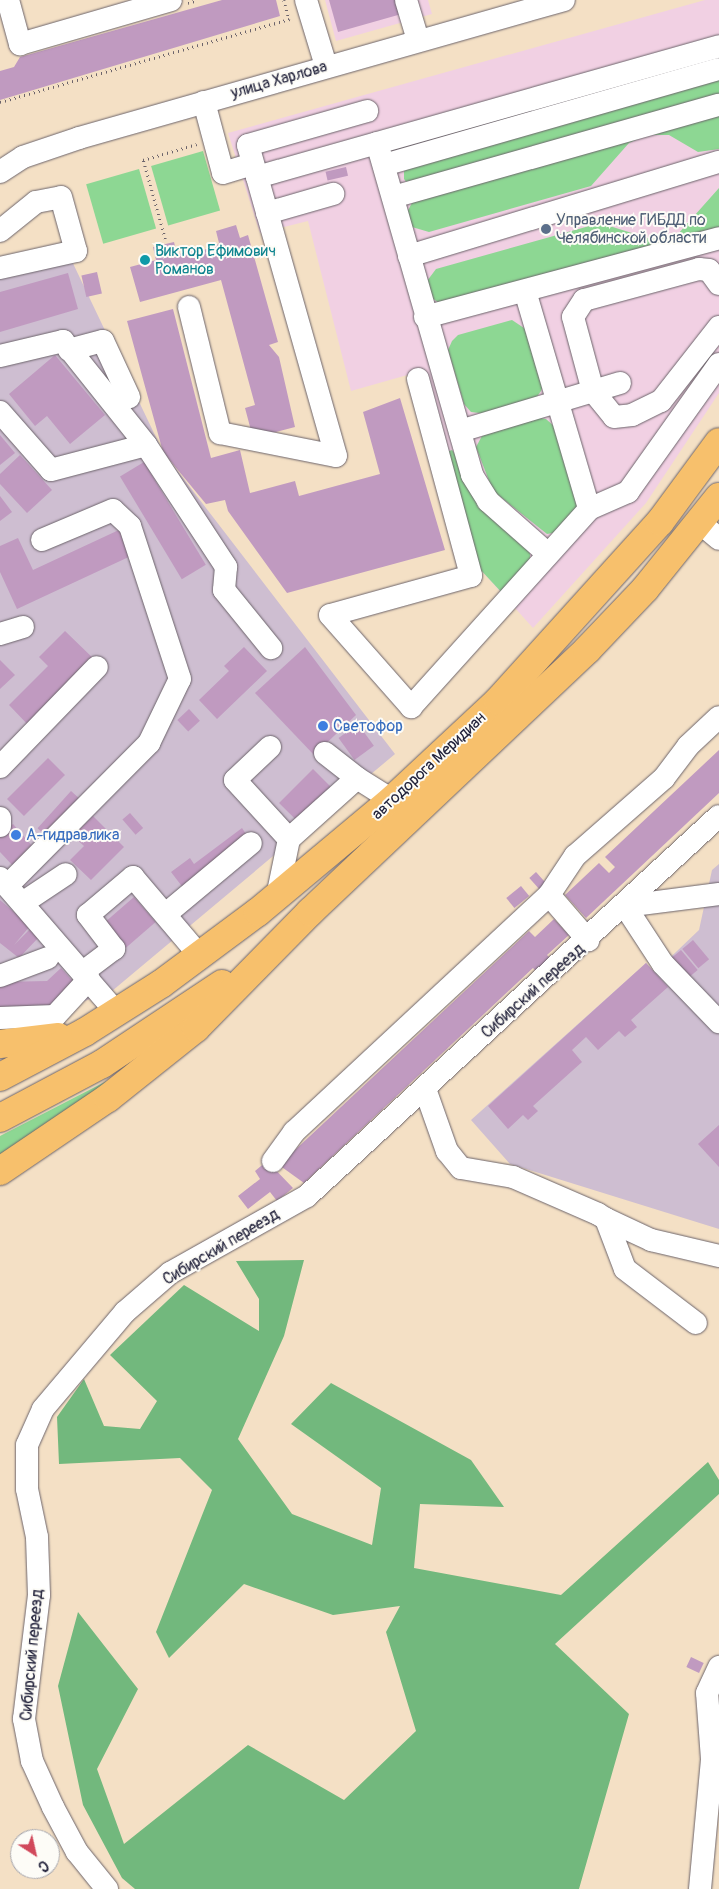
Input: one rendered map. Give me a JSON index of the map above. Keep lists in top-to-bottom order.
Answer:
{
  "streets": {
    "main road": ["автодорога Меридиан"],
    "street": ["улица Харлова", "Сибирский переезд"]
  },
  "places": [
    "Управление ГИБДД по Челябинской области",
    "Виктор Ефимович Романов",
    "Светофор",
    "А-гидравлика"
  ],
  "north": "bottom right"
}
